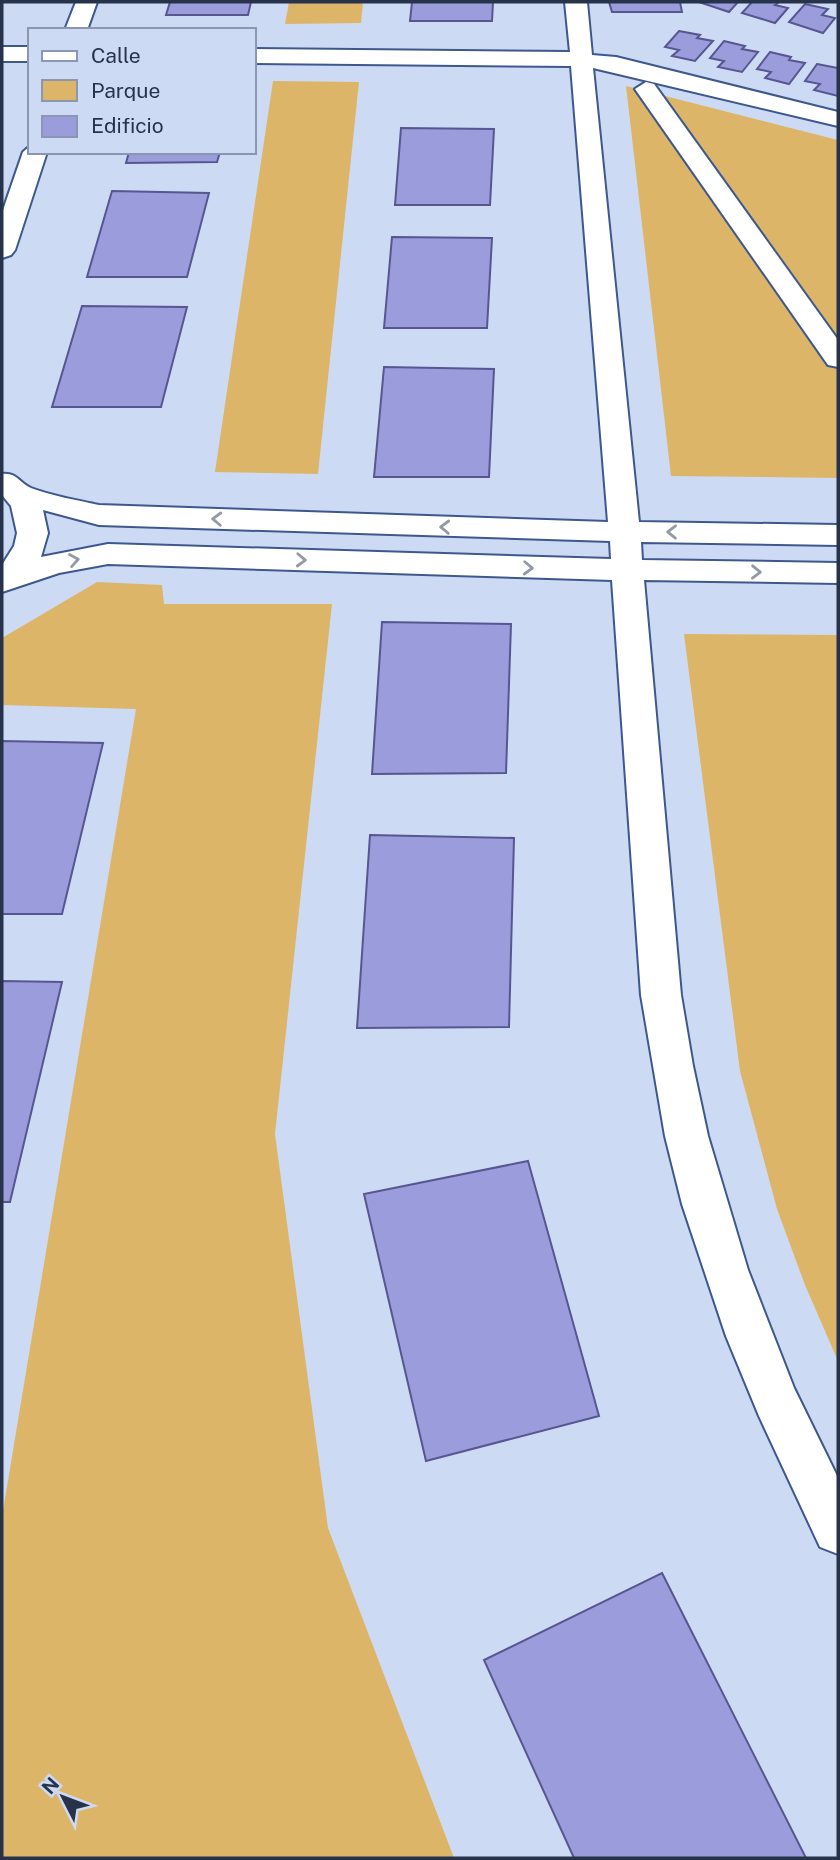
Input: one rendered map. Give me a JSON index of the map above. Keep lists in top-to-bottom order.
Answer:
{
  "legend": ["Calle", "Parque", "Edificio"],
  "north": "top left"
}
